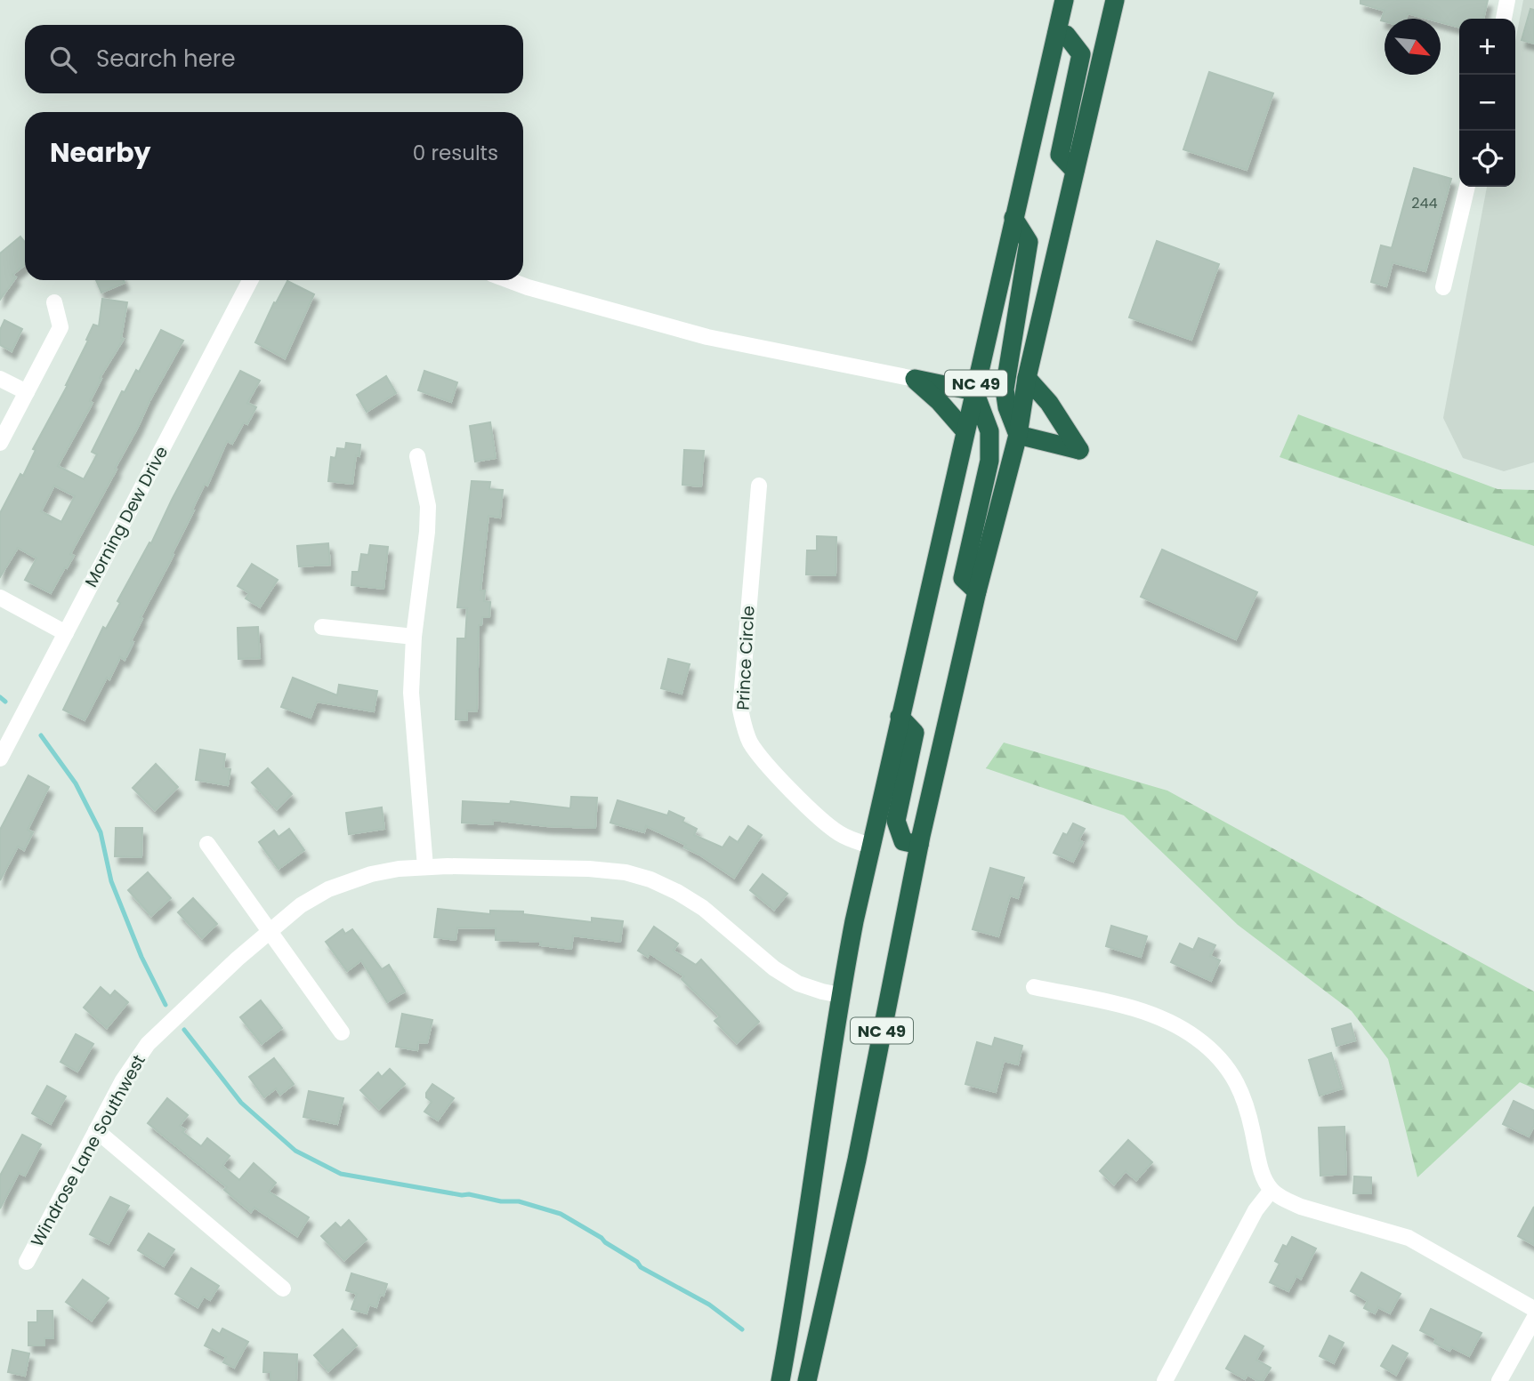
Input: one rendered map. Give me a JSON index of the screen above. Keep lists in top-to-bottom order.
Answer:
{
  "streets": {
    "highway": ["NC 49"],
    "street": ["Morning Dew Drive", "Prince Circle", "Windrose Lane Southwest"]
  },
  "crossings": [
    ["NC 49", "Prince Circle"],
    ["NC 49", "Windrose Lane Southwest"]
  ],
  "house_numbers": ["244"],
  "north": "bottom right",
  "page": {
    "map_buttons": ["+", "−"],
    "search": "Search here",
    "heading": ["Nearby", "0 results"]
  }
}
